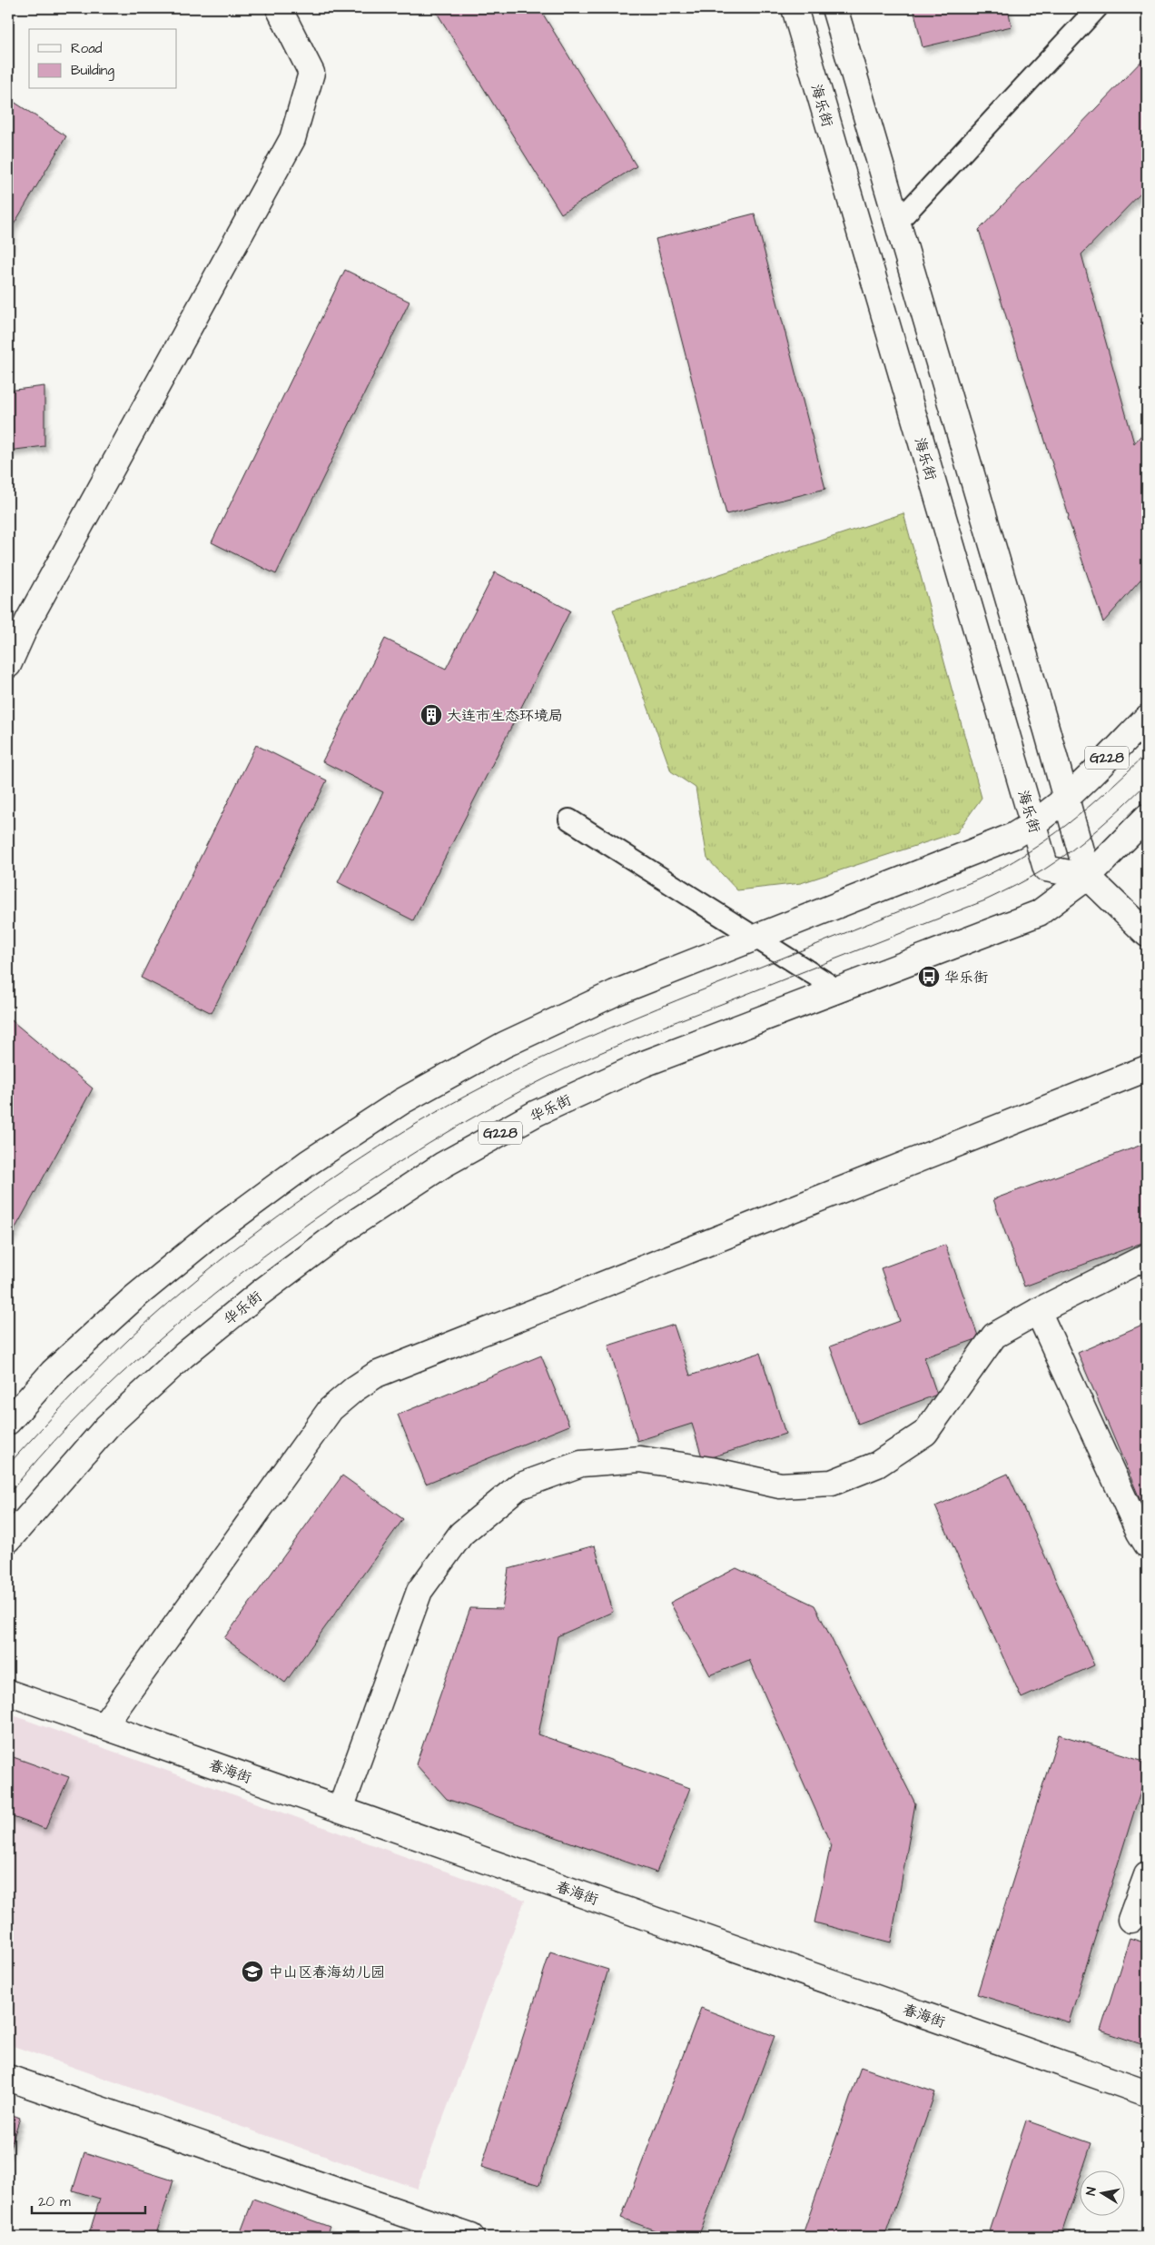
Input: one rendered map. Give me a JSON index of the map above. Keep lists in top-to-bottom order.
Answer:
{
  "streets": {
    "main road": [
      "海乐街",
      "G228",
      "华乐街",
      "春海街"
    ]
  },
  "crossings": [
    ["海乐街", "G228"],
    ["海乐街", "华乐街"]
  ],
  "places": {
    "building": ["大连市生态环境局"],
    "bus stop": ["华乐街"],
    "school or university": ["中山区春海幼儿园"]
  },
  "legend": ["Road", "Building"],
  "scale_bar": "20 m",
  "north": "left"
}
